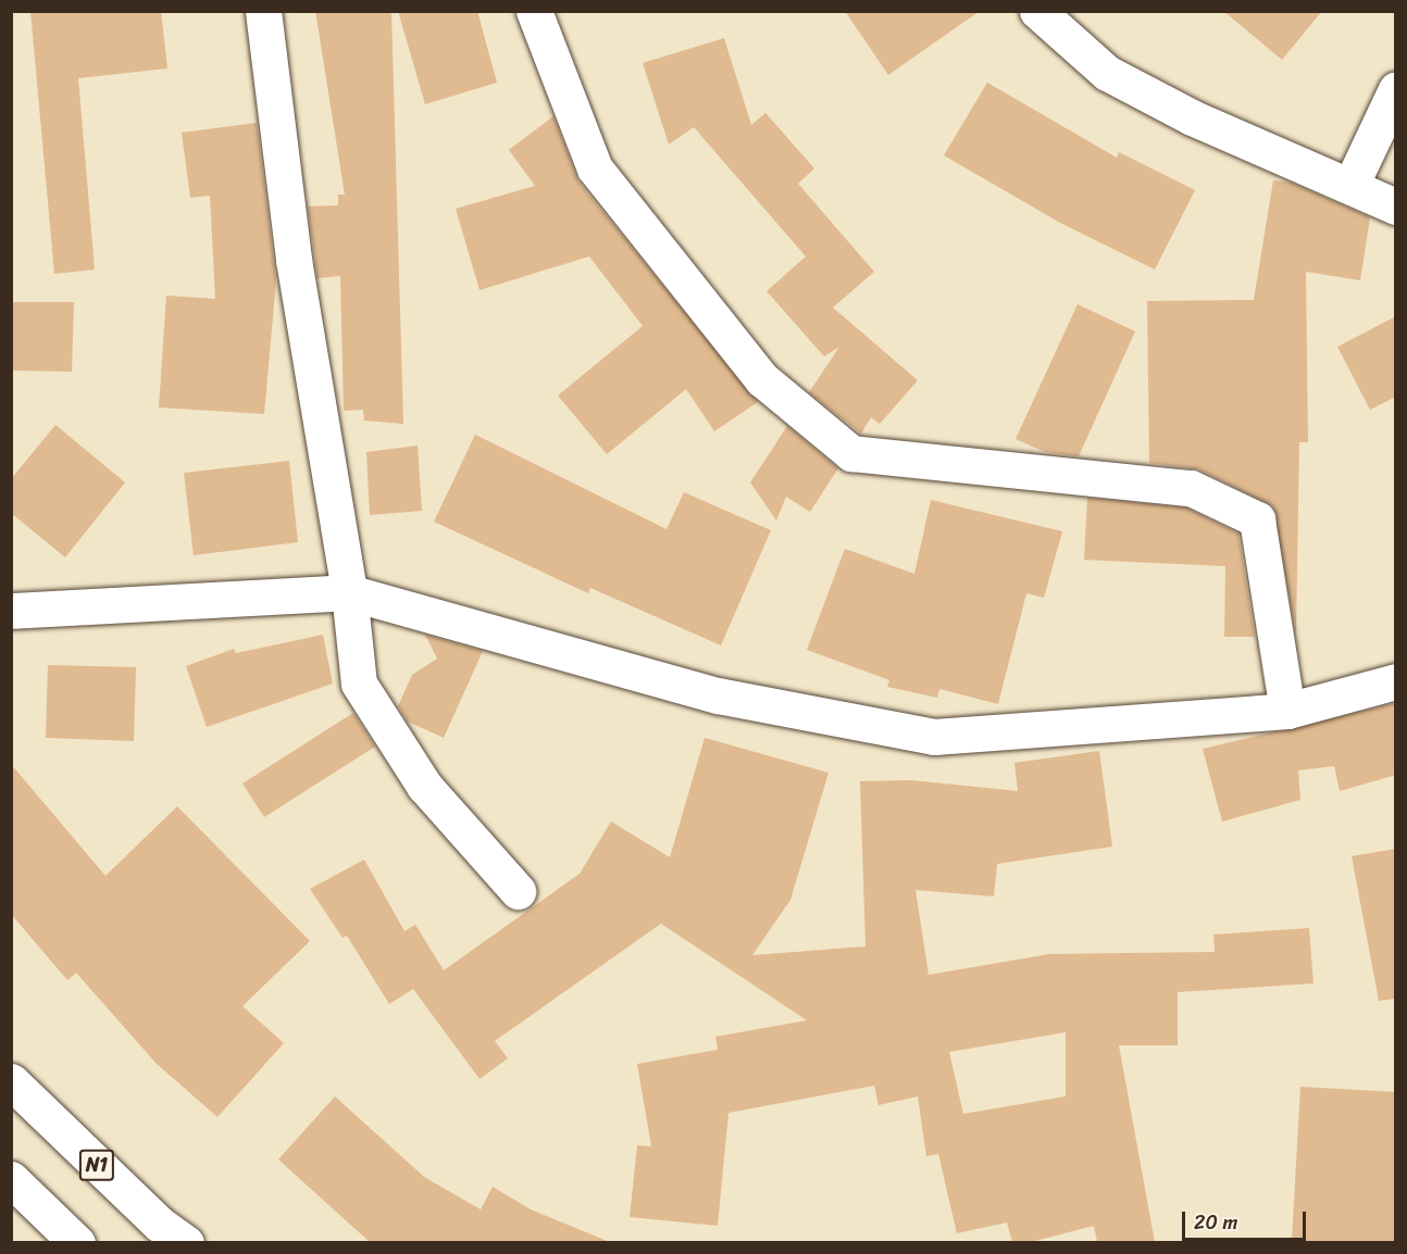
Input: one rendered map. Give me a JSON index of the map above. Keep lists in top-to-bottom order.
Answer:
{
  "streets": {
    "main road": ["N1"]
  },
  "scale_bar": "20 m"
}
